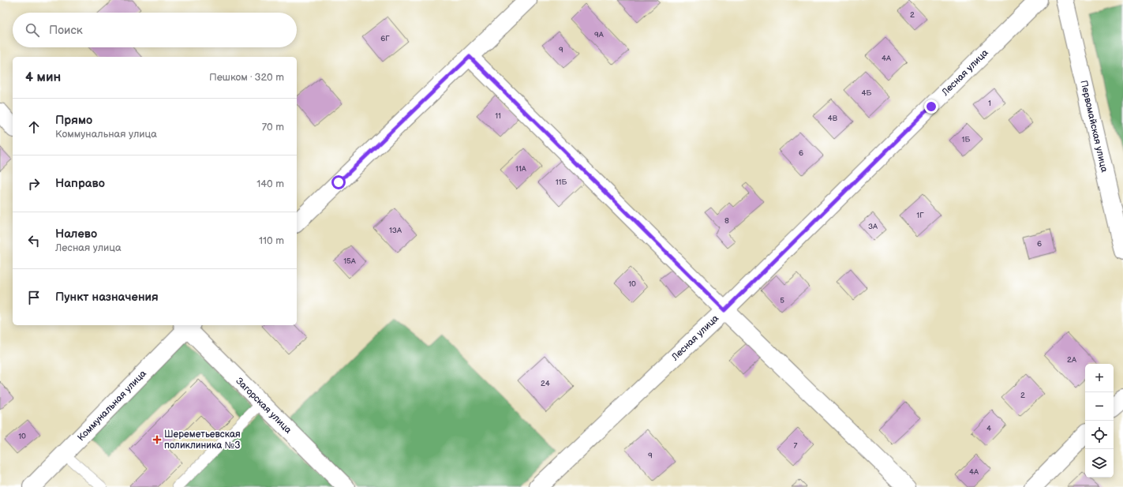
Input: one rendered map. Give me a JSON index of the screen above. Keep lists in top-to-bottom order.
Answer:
{
  "streets": {
    "street": [
      "Лесная улица",
      "Первомайская улица",
      "Коммунальная улица",
      "Загорская улица"
    ]
  },
  "crossings": [
    ["Коммунальная улица", "Загорская улица"]
  ],
  "places": {
    "health": ["Шереметьевская поликлиника №3"]
  },
  "house_numbers": [
    "2",
    "9А",
    "6Г",
    "9",
    "4А",
    "4Б",
    "1",
    "11",
    "4В",
    "1Б",
    "6",
    "11А",
    "11Б",
    "1Г",
    "8",
    "3А",
    "13А",
    "6",
    "15А",
    "10",
    "5",
    "2А",
    "24",
    "2",
    "4",
    "10",
    "7",
    "9",
    "4А"
  ],
  "page": {
    "search": "Поиск",
    "heading": ["4 мин", "Пешком · 320 m"],
    "list": [
      ["Прямо", "Коммунальная улица", "70 m"],
      ["Направо", "140 m"],
      ["Налево", "Лесная улица", "110 m"],
      "Пункт назначения"
    ],
    "map_buttons": ["+", "−"]
  }
}
